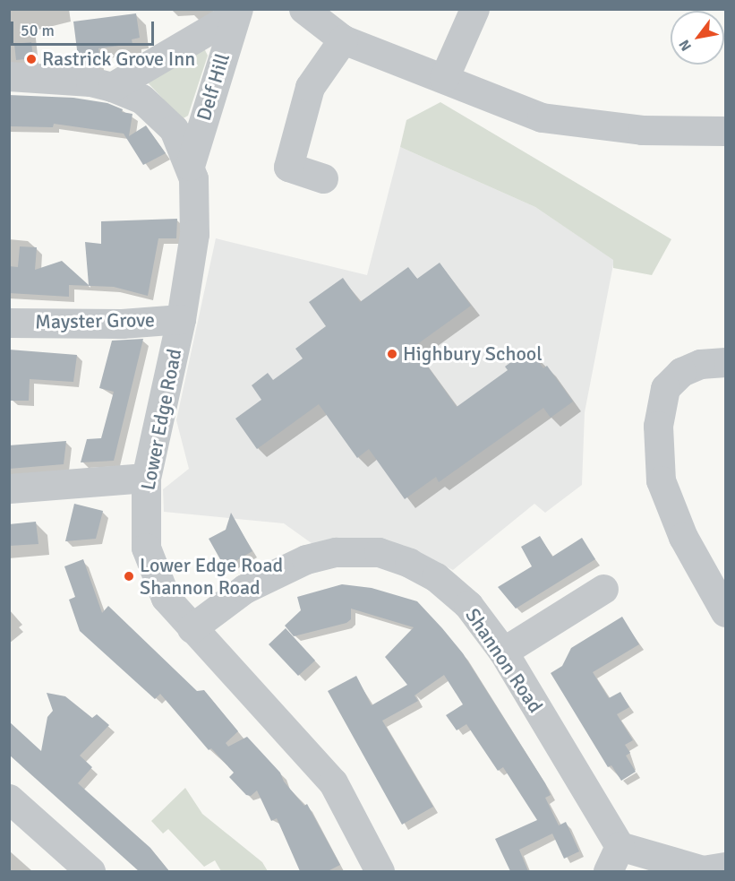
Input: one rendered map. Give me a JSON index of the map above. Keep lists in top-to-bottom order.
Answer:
{
  "streets": {
    "street": [
      "Delf Hill",
      "Mayster Grove",
      "Lower Edge Road",
      "Shannon Road"
    ]
  },
  "crossings": [
    ["Delf Hill", "Lower Edge Road"],
    ["Mayster Grove", "Lower Edge Road"],
    ["Lower Edge Road", "Shannon Road"]
  ],
  "places": ["Rastrick Grove Inn", "Highbury School", "Lower Edge Road Shannon Road"],
  "scale_bar": "50 m",
  "north": "bottom left"
}
